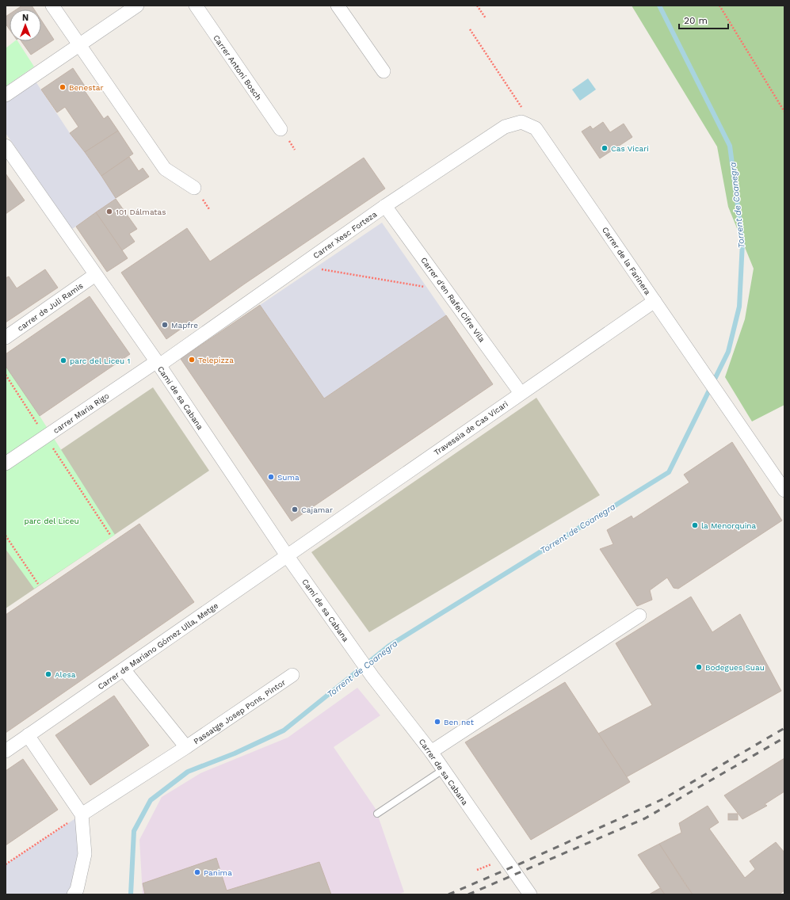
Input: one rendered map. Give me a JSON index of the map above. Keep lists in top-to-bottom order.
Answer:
{
  "streets": {
    "street": [
      "Carrer Antoni Bosch",
      "Carrer Xesc Forteza",
      "Carrer de la Farinera",
      "Carrer d'en Rafel Cifre Vila",
      "carrer de Juli Ramis",
      "Camí de sa Cabana",
      "carrer Maria Rigo",
      "Travessia de Cas Vicari",
      "Carrer de Mariano Gómez Ulla, Metge",
      "Passatge Josep Pons, Pintor",
      "Carrer de sa Cabana"
    ]
  },
  "crossings": [
    ["Carrer Xesc Forteza", "Carrer de la Farinera"],
    ["Carrer Xesc Forteza", "Carrer d'en Rafel Cifre Vila"],
    ["Carrer Xesc Forteza", "Camí de sa Cabana"],
    ["Carrer Xesc Forteza", "carrer Maria Rigo"],
    ["Carrer de la Farinera", "Travessia de Cas Vicari"],
    ["Carrer d'en Rafel Cifre Vila", "Travessia de Cas Vicari"],
    ["carrer de Juli Ramis", "Camí de sa Cabana"],
    ["Camí de sa Cabana", "carrer Maria Rigo"],
    ["Camí de sa Cabana", "Travessia de Cas Vicari"],
    ["Camí de sa Cabana", "Carrer de Mariano Gómez Ulla, Metge"],
    ["Camí de sa Cabana", "Carrer de sa Cabana"],
    ["Travessia de Cas Vicari", "Carrer de Mariano Gómez Ulla, Metge"],
    ["Carrer de Mariano Gómez Ulla, Metge", "Passatge Josep Pons, Pintor"]
  ],
  "water": ["Torrent de Coanegra"],
  "parks": ["parc del Liceu"],
  "places": [
    "Benestar",
    "Cas Vicari",
    "101 Dálmatas",
    "Mapfre",
    "Telepizza",
    "parc del Liceu 1",
    "Suma",
    "Cajamar",
    "la Menorquina",
    "Bodegues Suau",
    "Alesa",
    "Ben net",
    "Panima"
  ],
  "scale_bar": "20 m",
  "north": "top"
}
